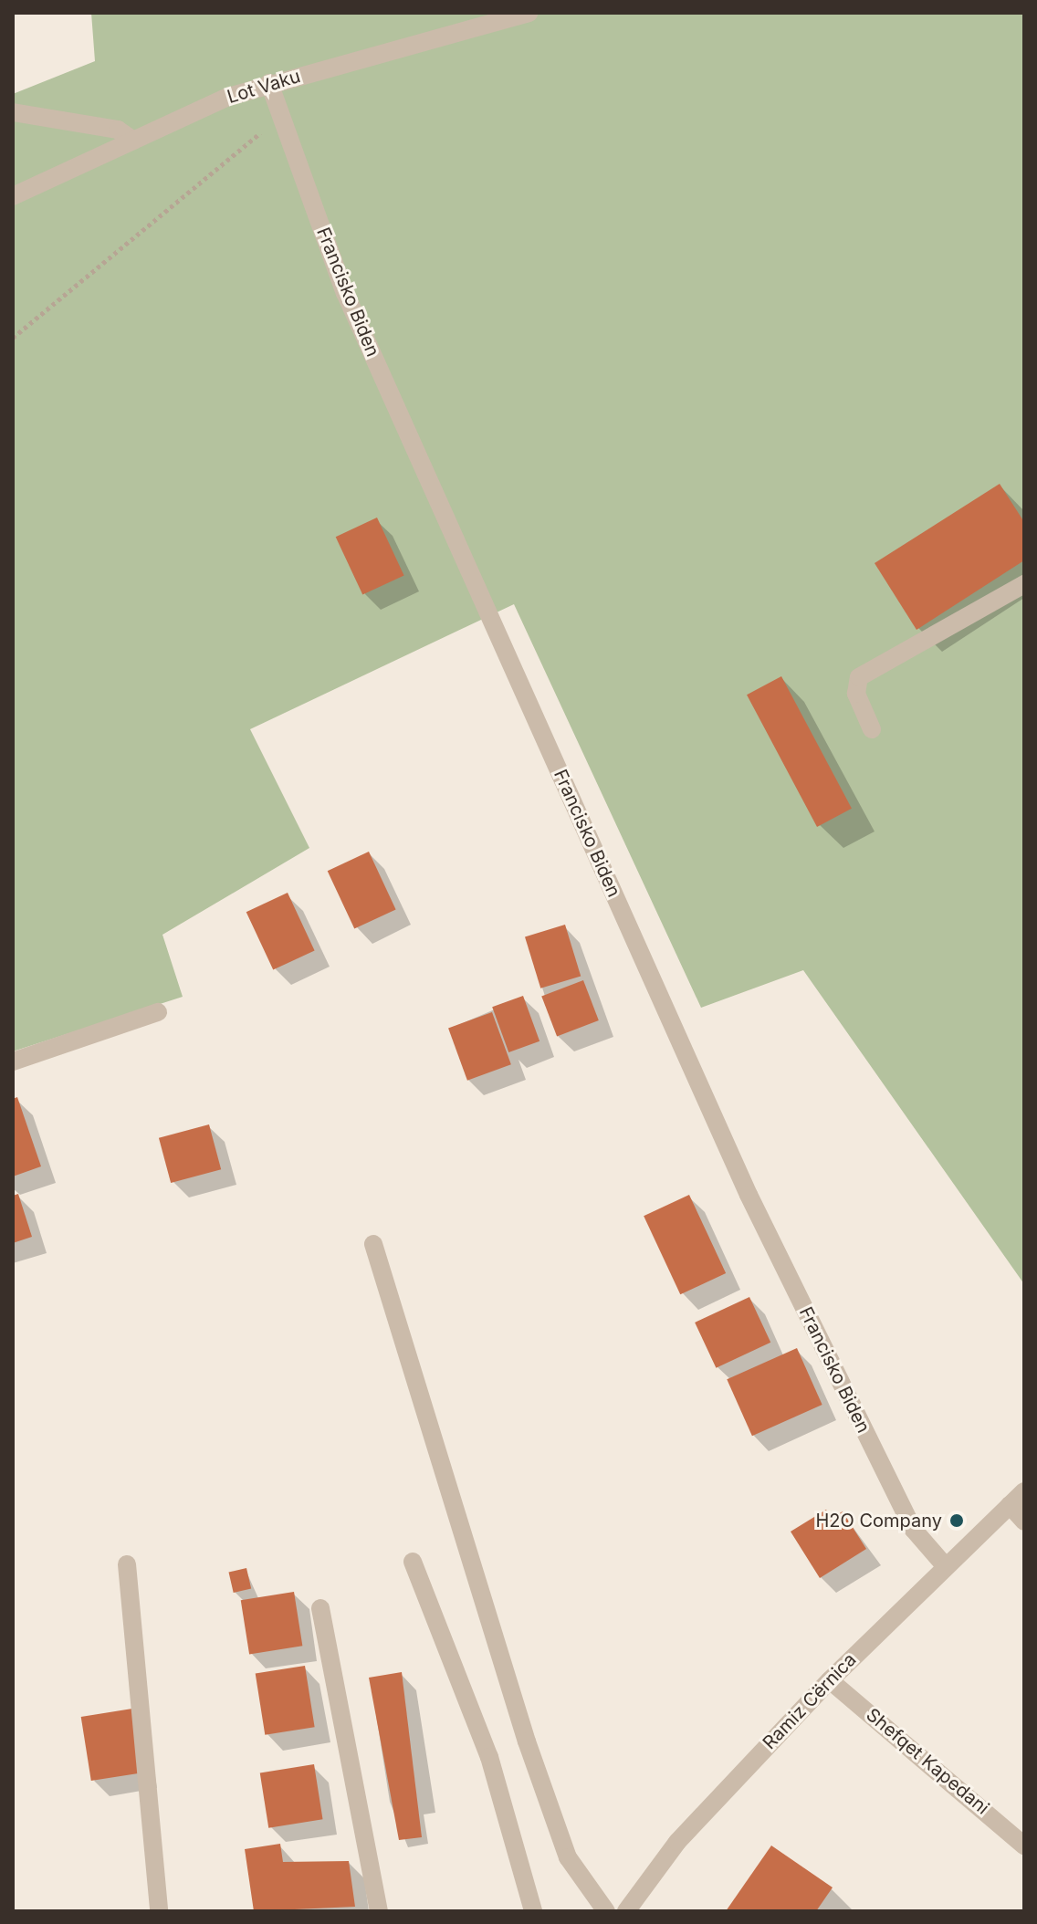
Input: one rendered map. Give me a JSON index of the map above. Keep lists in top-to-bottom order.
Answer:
{
  "streets": {
    "street": [
      "Lot Vaku",
      "Francisko Biden",
      "Ramiz Cërnica",
      "Shefqet Kapedani"
    ]
  },
  "crossings": [
    ["Lot Vaku", "Francisko Biden"],
    ["Francisko Biden", "Ramiz Cërnica"],
    ["Ramiz Cërnica", "Shefqet Kapedani"]
  ],
  "places": ["H2O Company"]
}
